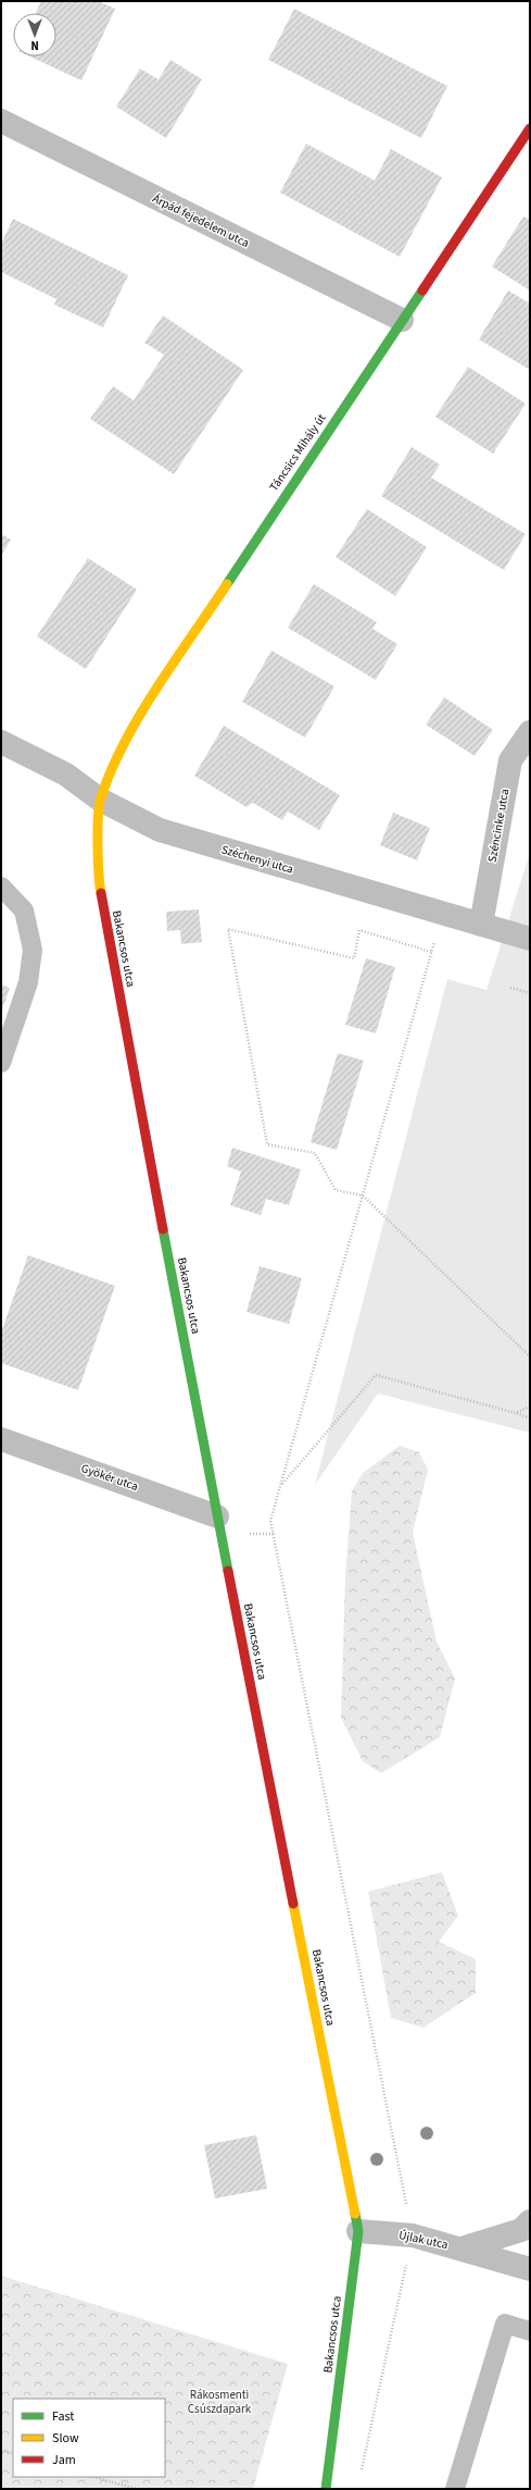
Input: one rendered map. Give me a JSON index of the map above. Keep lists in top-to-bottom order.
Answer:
{
  "streets": {
    "street": [
      "Árpád fejedelem utca",
      "Táncsics Mihály út",
      "Széncinke utca",
      "Széchenyi utca",
      "Bakancsos utca",
      "Gyökér utca",
      "Újlak utca"
    ]
  },
  "crossings": [
    ["Árpád fejedelem utca", "Táncsics Mihály út"],
    ["Táncsics Mihály út", "Széchenyi utca"],
    ["Táncsics Mihály út", "Bakancsos utca"],
    ["Széncinke utca", "Széchenyi utca"],
    ["Széchenyi utca", "Bakancsos utca"],
    ["Bakancsos utca", "Gyökér utca"],
    ["Bakancsos utca", "Újlak utca"]
  ],
  "parks": ["Rákosmenti Csúszdapark"],
  "legend": ["Fast", "Slow", "Jam"],
  "north": "bottom"
}
